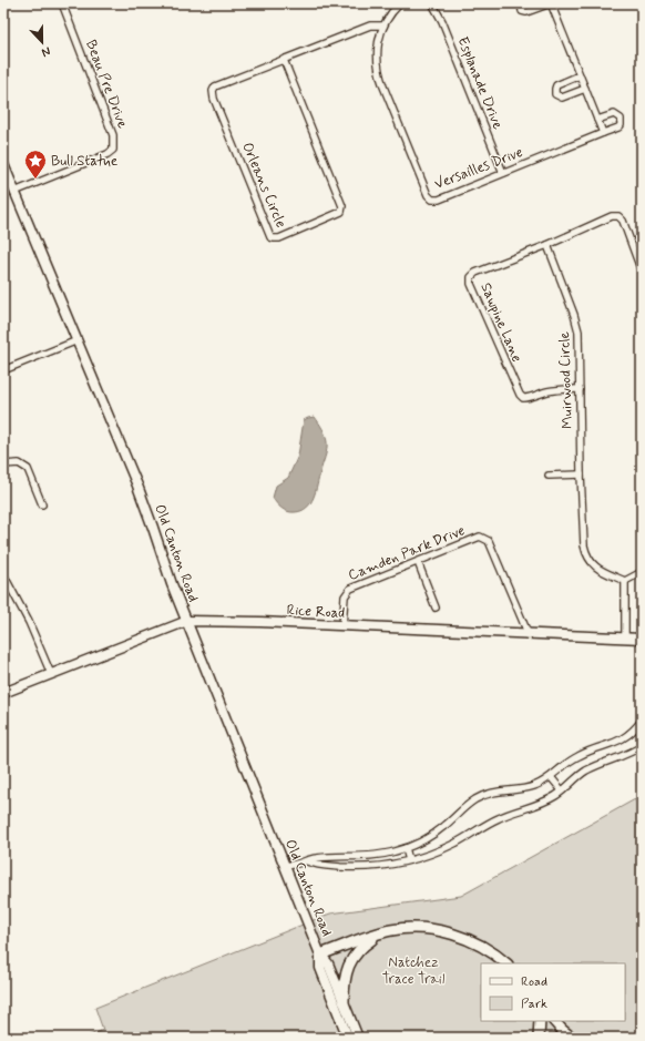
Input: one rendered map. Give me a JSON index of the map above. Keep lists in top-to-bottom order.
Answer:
{
  "streets": {
    "main road": ["Old Canton Road", "Rice Road"],
    "street": [
      "Esplanade Drive",
      "Beau Pre Drive",
      "Versailles Drive",
      "Orleans Circle",
      "Sawpine Lane",
      "Muirwood Circle",
      "Camden Park Drive"
    ]
  },
  "crossings": [
    ["Esplanade Drive", "Versailles Drive"],
    ["Beau Pre Drive", "Old Canton Road"],
    ["Versailles Drive", "Orleans Circle"],
    ["Sawpine Lane", "Muirwood Circle"],
    ["Old Canton Road", "Rice Road"],
    ["Camden Park Drive", "Rice Road"]
  ],
  "parks": ["Natchez Trace Trail"],
  "places": {
    "place": ["Bull Statue"]
  },
  "legend": ["Road", "Park"],
  "north": "bottom"
}
